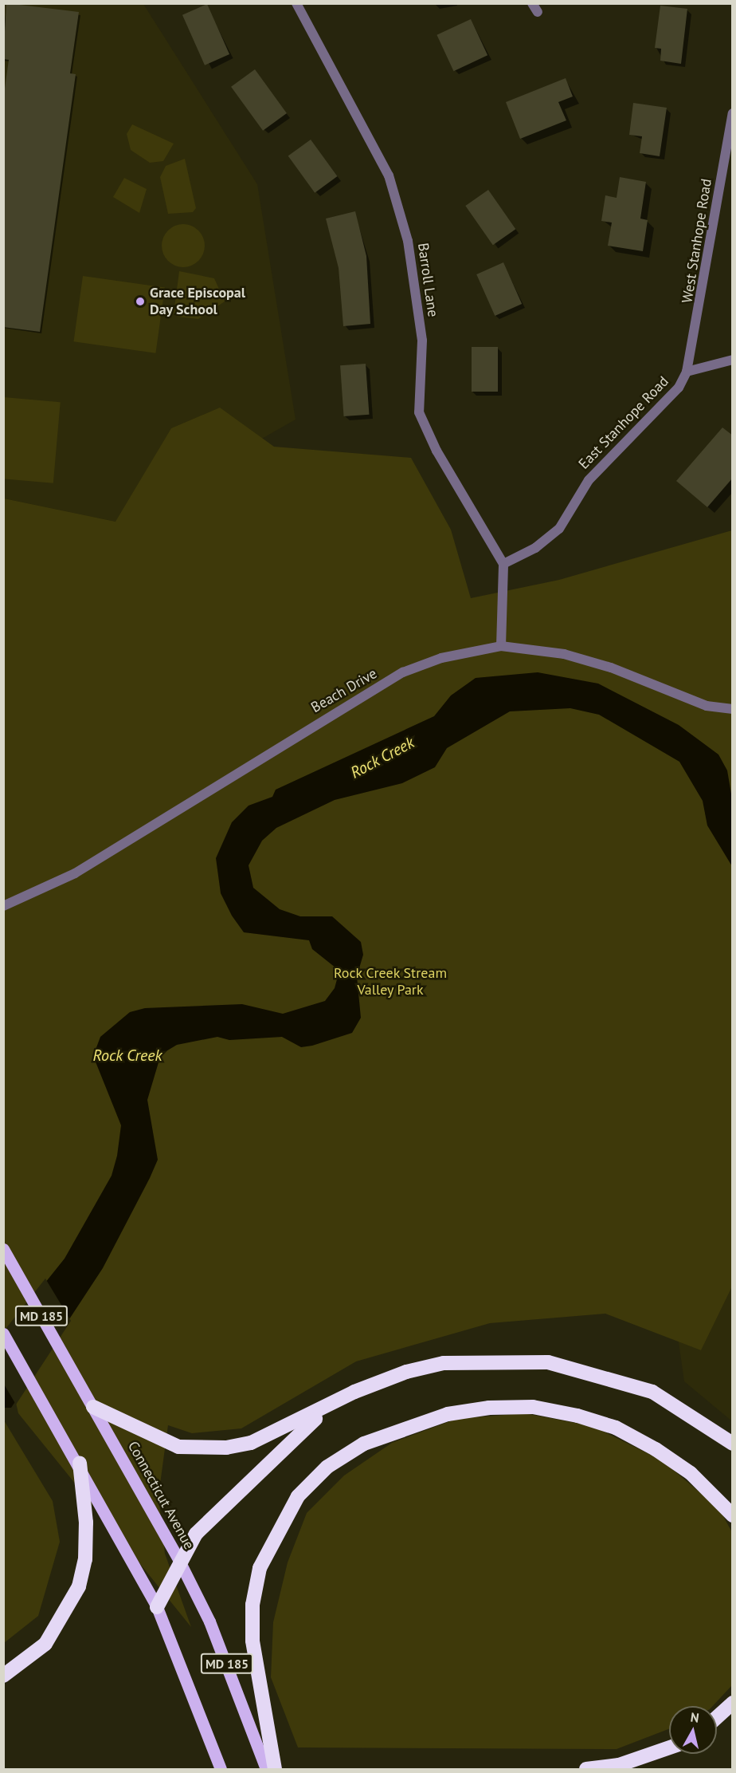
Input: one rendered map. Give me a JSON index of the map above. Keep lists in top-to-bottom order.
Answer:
{
  "streets": {
    "main road": ["MD 185", "Connecticut Avenue"],
    "street": [
      "West Stanhope Road",
      "Barroll Lane",
      "East Stanhope Road",
      "Beach Drive"
    ]
  },
  "crossings": [
    ["West Stanhope Road", "East Stanhope Road"],
    ["Barroll Lane", "East Stanhope Road"]
  ],
  "water": ["Rock Creek"],
  "parks": ["Rock Creek Stream Valley Park"],
  "places": ["Grace Episcopal Day School"],
  "north": "top"
}
